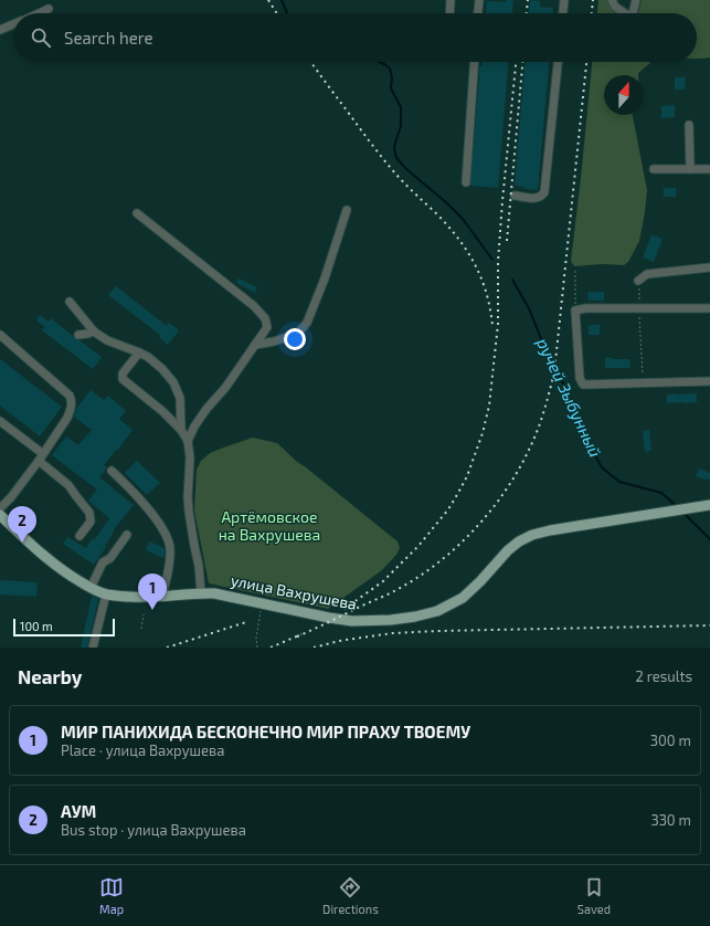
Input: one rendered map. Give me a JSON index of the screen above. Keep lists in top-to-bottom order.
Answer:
{
  "streets": {
    "main road": ["улица Вахрушева"]
  },
  "water": ["ручей Зыбунный"],
  "parks": ["Артёмовское на Вахрушева"],
  "scale_bar": "100 m",
  "north": "top",
  "page": {
    "search": "Search here",
    "pins": ["2", "1"],
    "scale": "100 m",
    "heading": ["Nearby", "2 results"],
    "list": [
      {
        "mark": "1",
        "name": "МИР ПАНИХИДА БЕСКОНЕЧНО МИР ПРАХУ ТВОЕМУ",
        "note": "Place · улица Вахрушева",
        "value": "300 m"
      },
      {
        "mark": "2",
        "name": "АУМ",
        "note": "Bus stop · улица Вахрушева",
        "value": "330 m"
      }
    ],
    "nav": ["Map", "Directions", "Saved"]
  }
}
